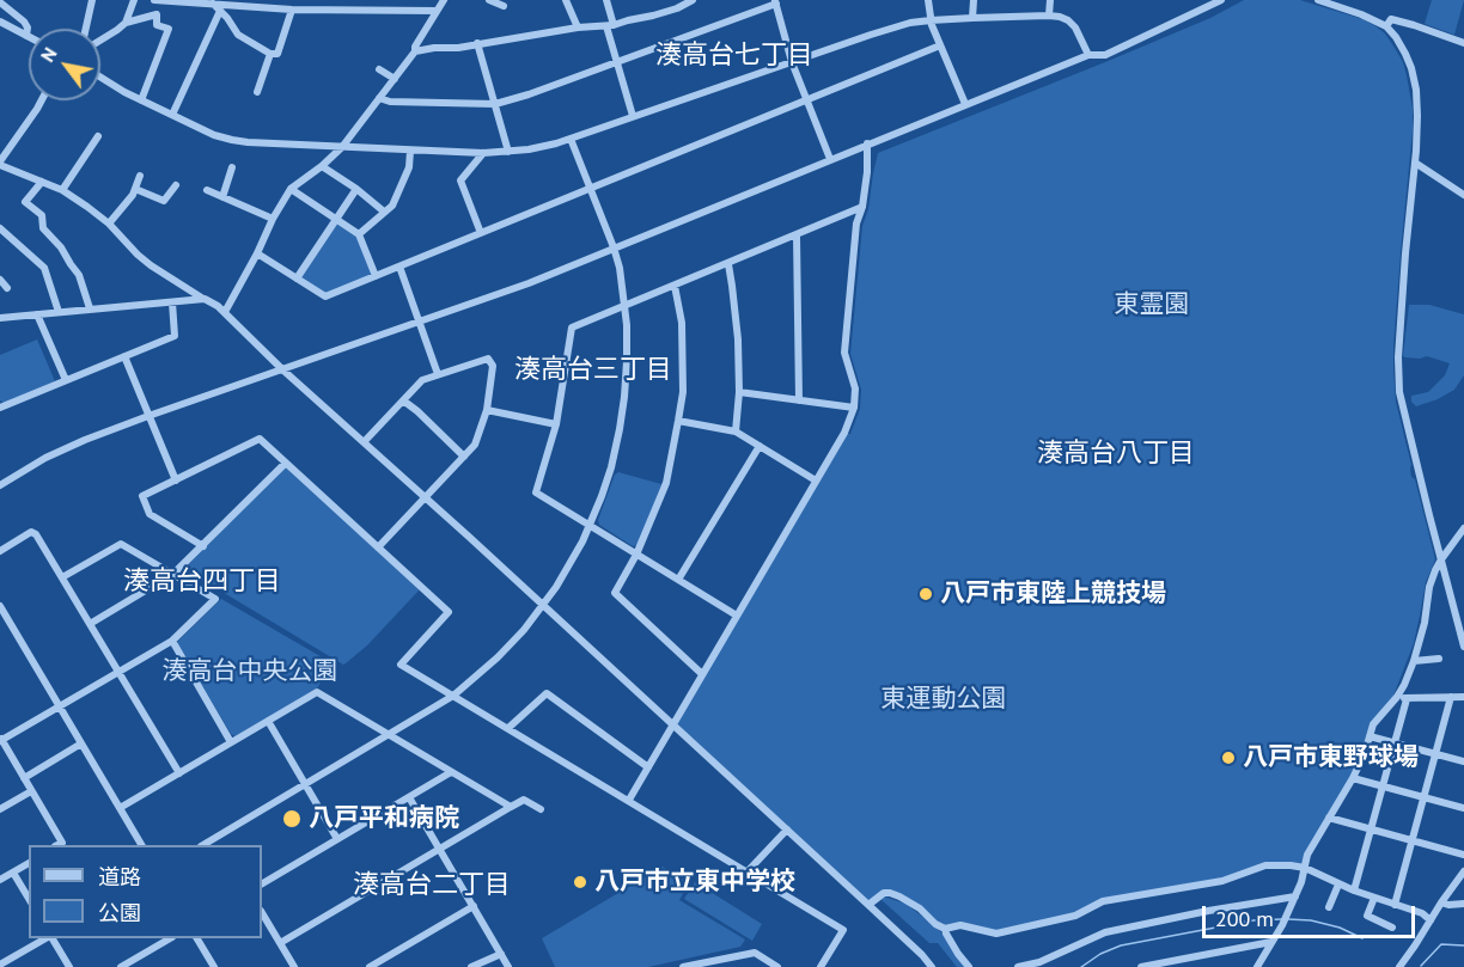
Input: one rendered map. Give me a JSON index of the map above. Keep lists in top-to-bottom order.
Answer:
{
  "districts": [
    "湊高台七丁目",
    "湊高台三丁目",
    "湊高台八丁目",
    "湊高台四丁目",
    "湊高台二丁目"
  ],
  "parks": ["東霊園", "湊高台中央公園", "東運動公園"],
  "places": [
    "八戸市東陸上競技場",
    "八戸市東野球場",
    "八戸平和病院",
    "八戸市立東中学校"
  ],
  "legend": ["道路", "公園"],
  "scale_bar": "200 m",
  "north": "top left"
}
